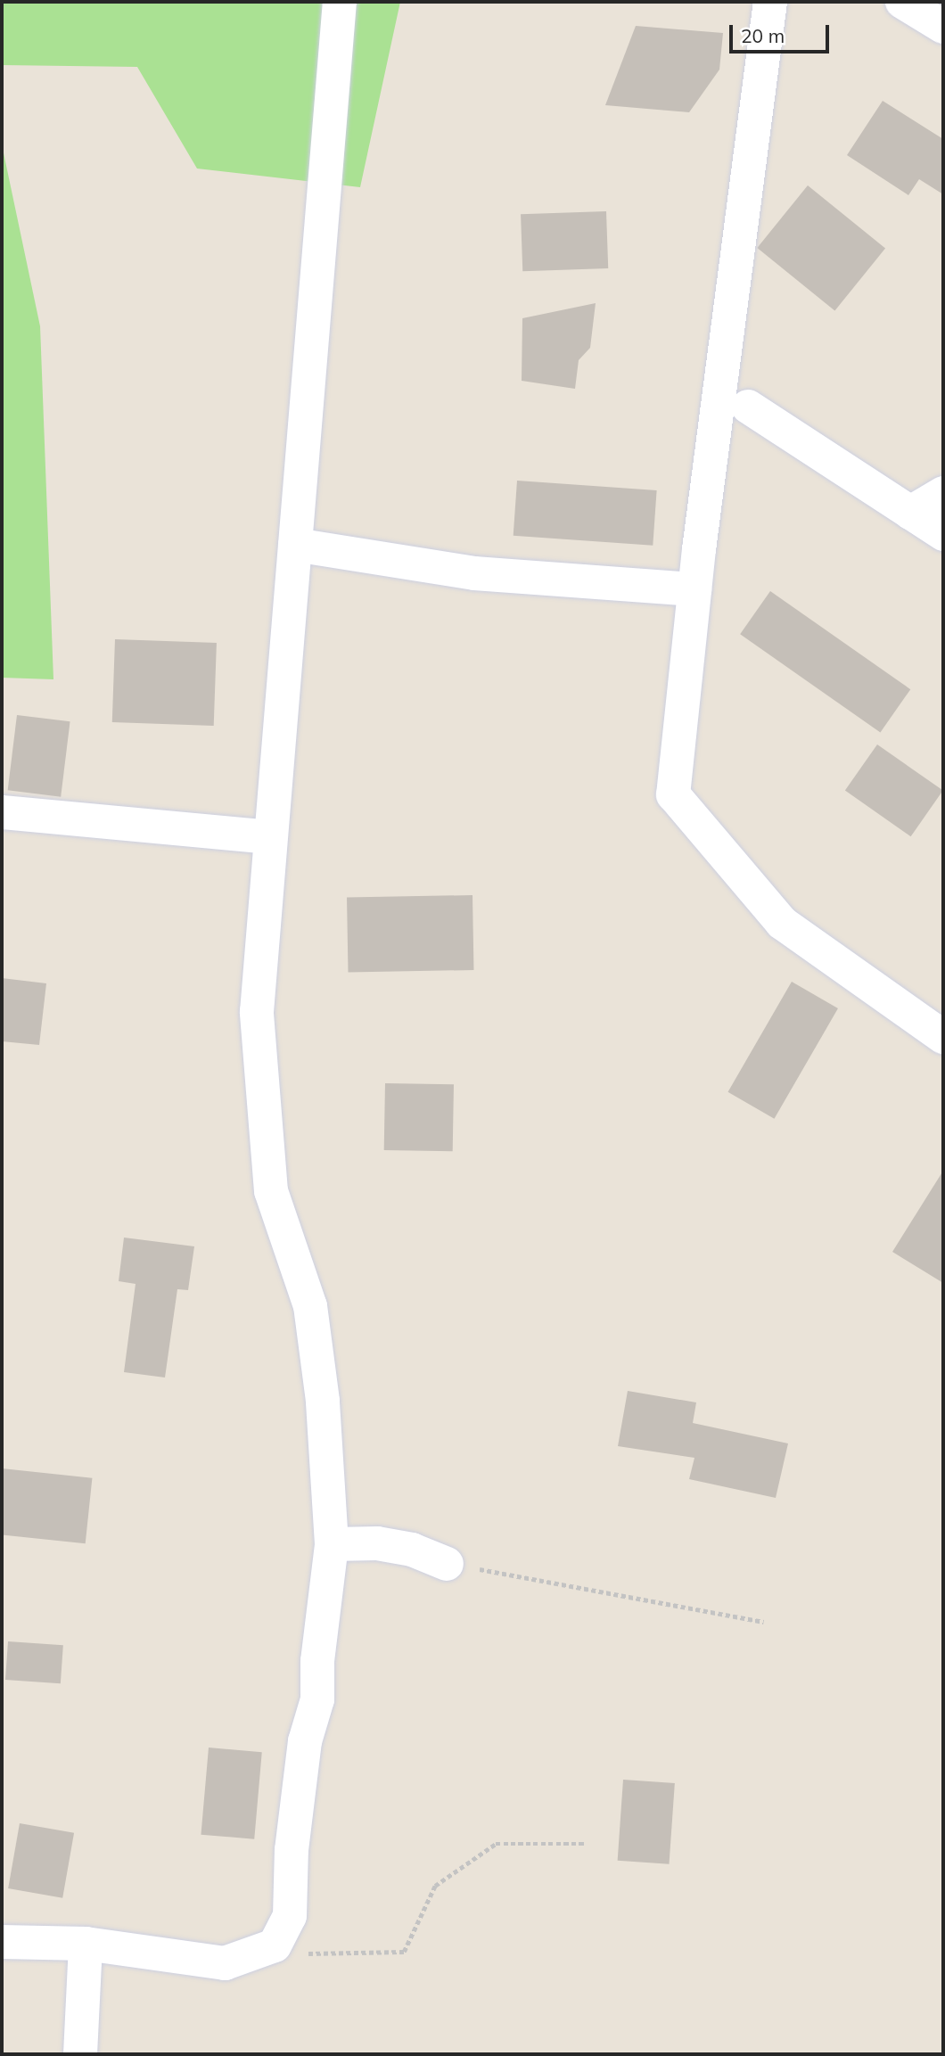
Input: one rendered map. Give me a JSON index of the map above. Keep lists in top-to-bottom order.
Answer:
{
  "scale_bar": "20 m"
}
